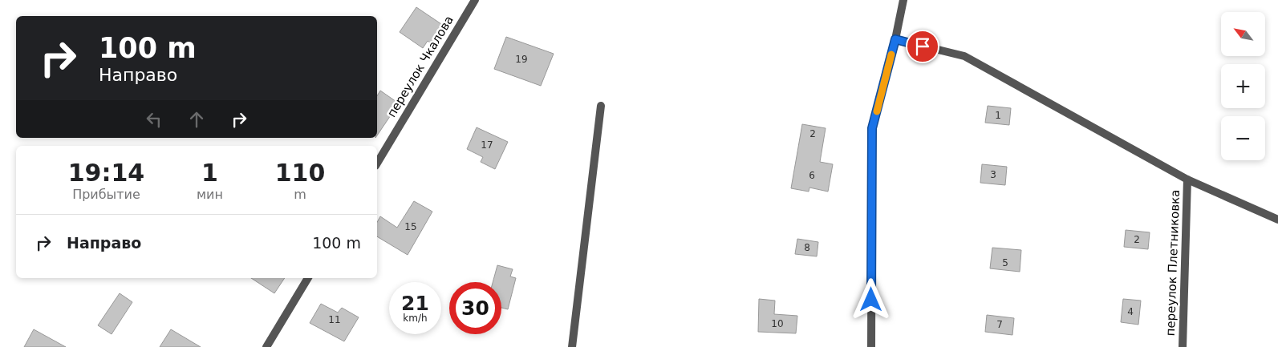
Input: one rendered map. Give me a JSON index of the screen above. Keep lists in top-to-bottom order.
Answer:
{
  "streets": {
    "street": ["переулок Чкалова", "переулок Плетниковка"]
  },
  "house_numbers": [
    "19",
    "1",
    "2",
    "17",
    "3",
    "6",
    "15",
    "2",
    "8",
    "5",
    "4",
    "11",
    "10",
    "7"
  ],
  "north": "top left",
  "page": {
    "map_buttons": ["+", "−"],
    "turn": ["100 m", "Направо"],
    "eta": [
      "19:14",
      "Прибытие",
      "1",
      "мин",
      "110",
      "m"
    ],
    "list": [
      {
        "name": "Направо",
        "value": "100 m"
      }
    ],
    "speed": "21 km/h",
    "limit": "30"
  }
}
